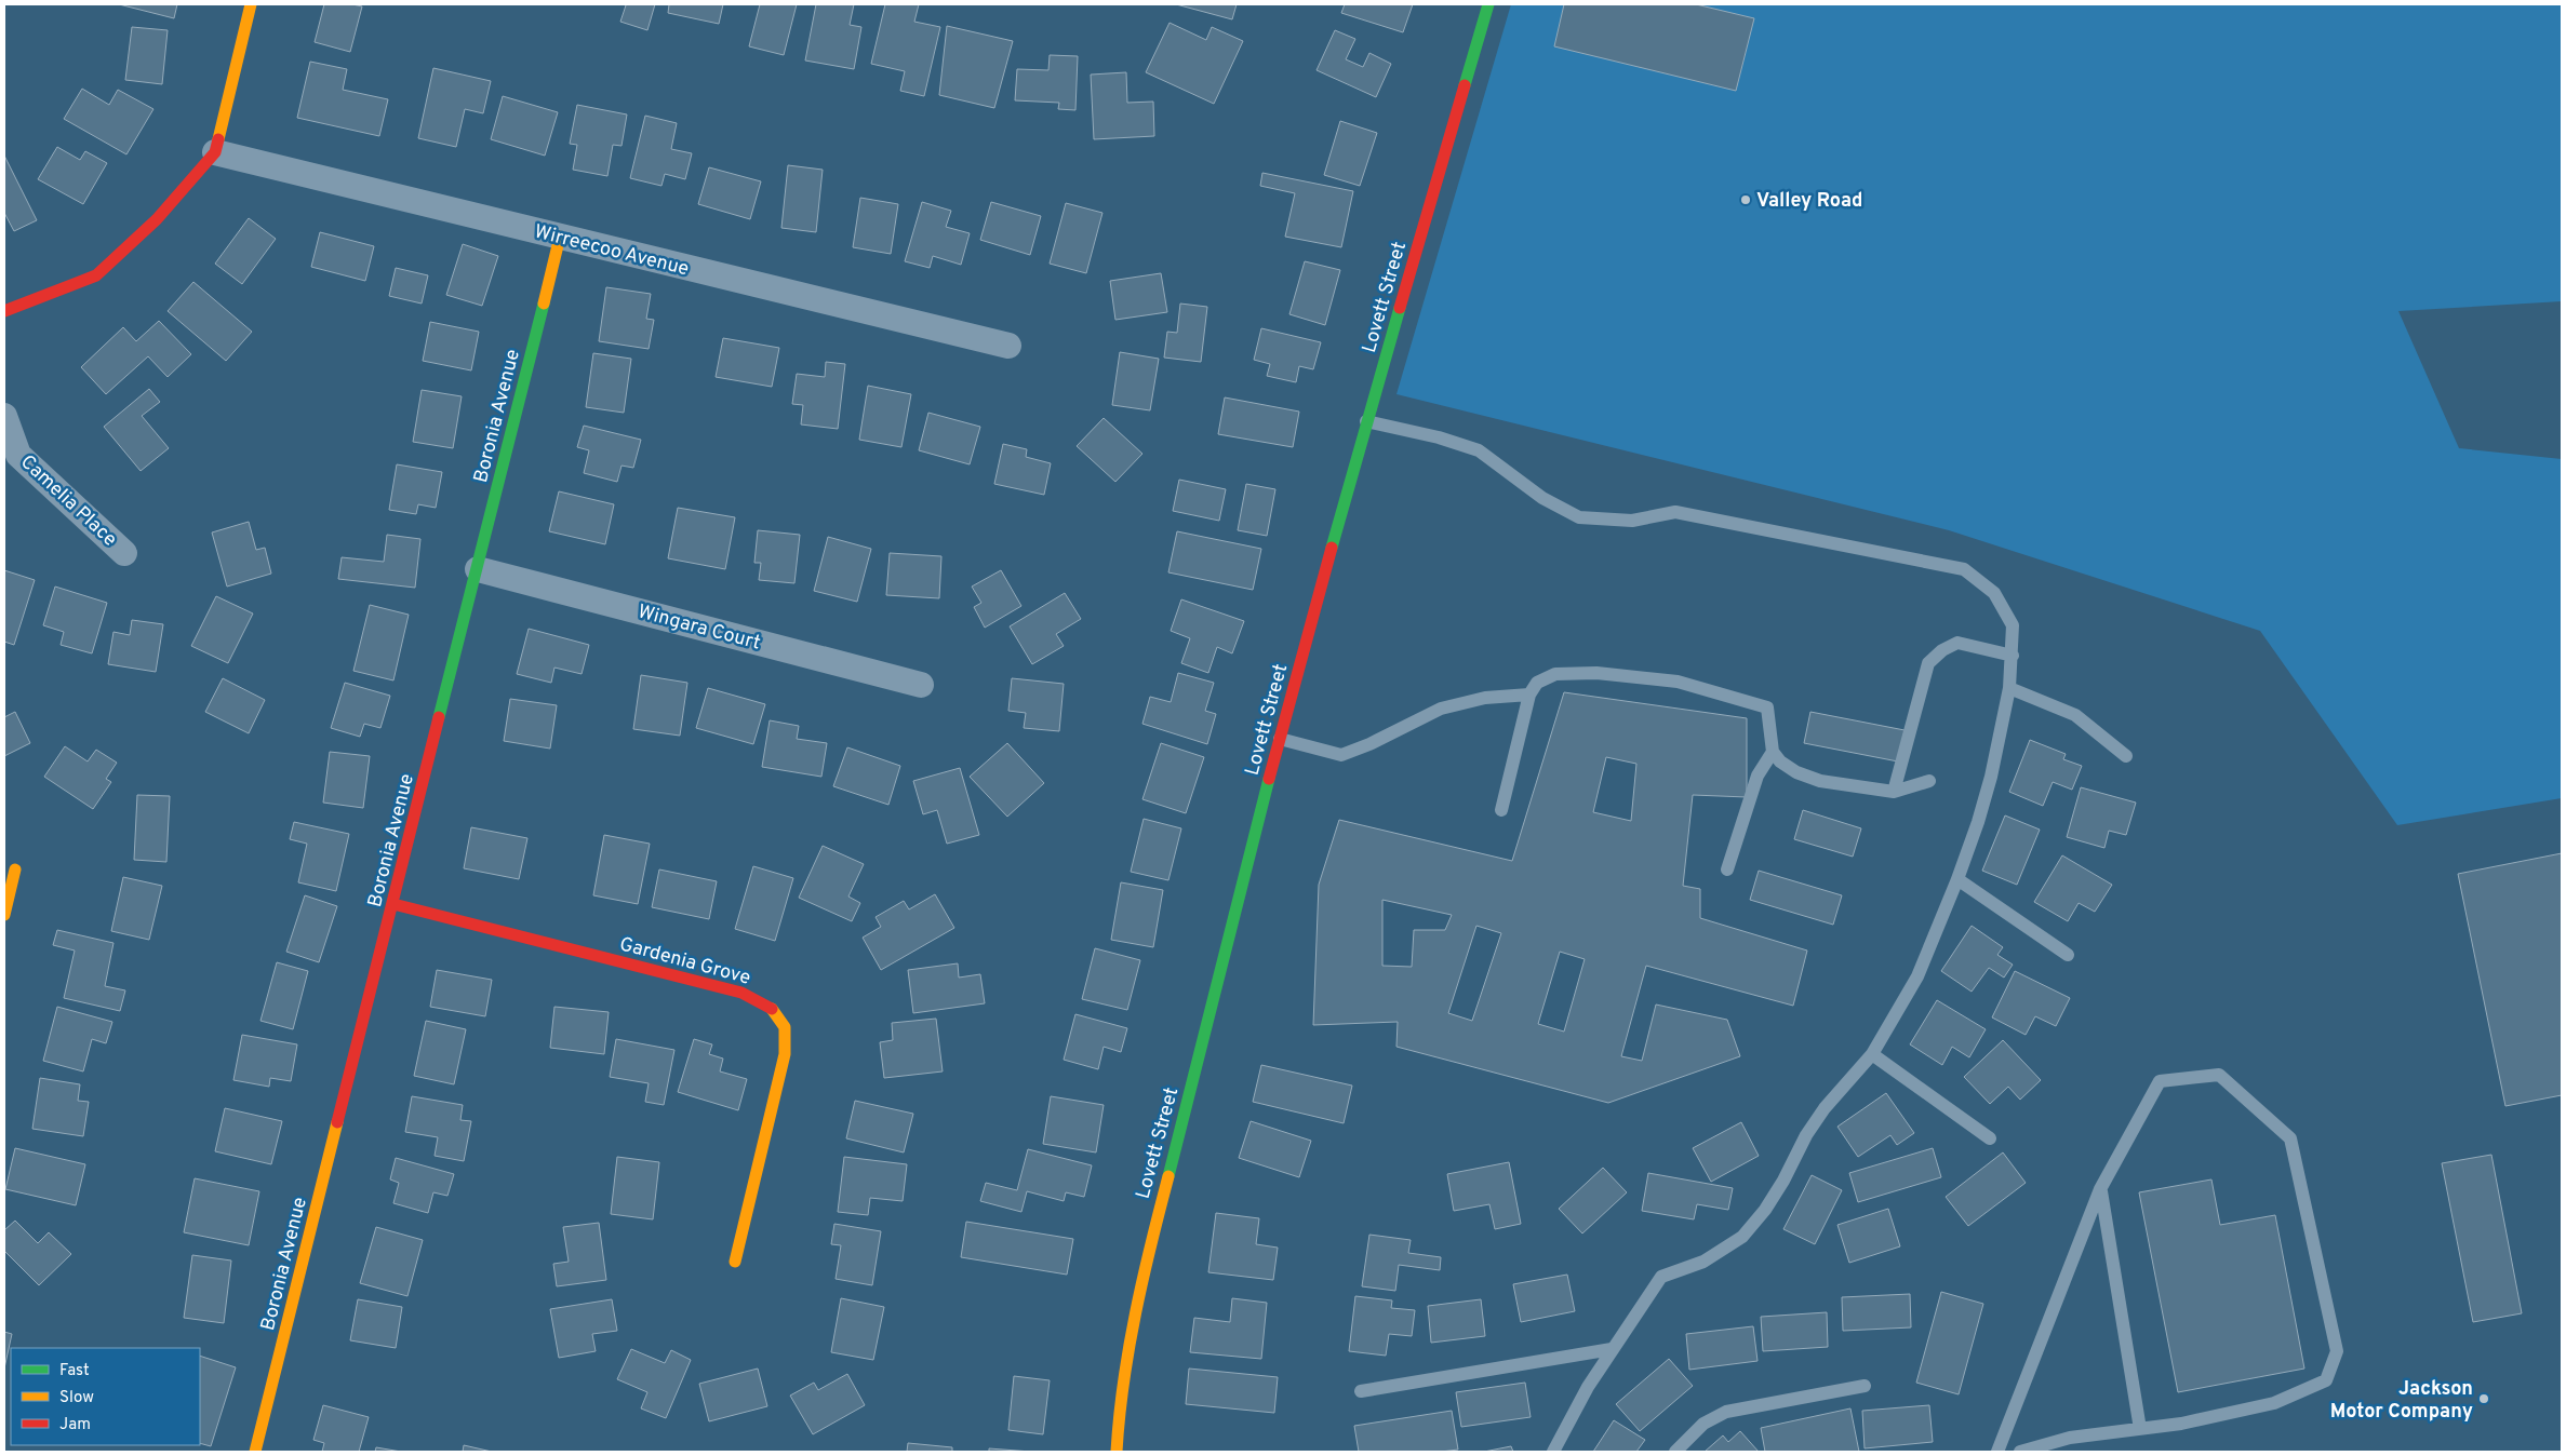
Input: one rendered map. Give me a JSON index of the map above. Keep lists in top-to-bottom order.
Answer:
{
  "streets": {
    "street": [
      "Wirreecoo Avenue",
      "Lovett Street",
      "Boronia Avenue",
      "Camelia Place",
      "Wingara Court",
      "Gardenia Grove"
    ]
  },
  "crossings": [
    ["Wirreecoo Avenue", "Boronia Avenue"],
    ["Boronia Avenue", "Wingara Court"],
    ["Boronia Avenue", "Gardenia Grove"]
  ],
  "places": ["Valley Road", "Jackson Motor Company"],
  "legend": ["Fast", "Slow", "Jam"]
}
